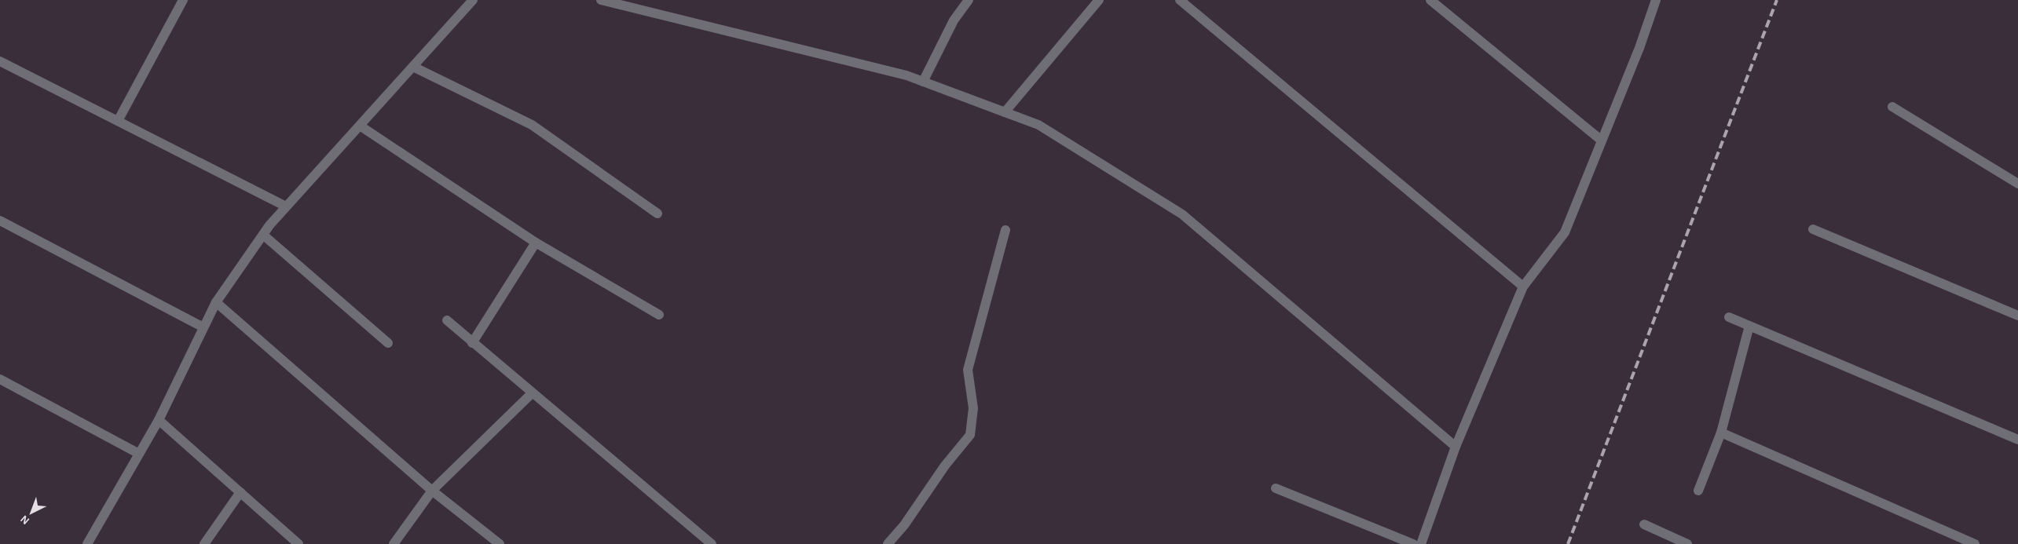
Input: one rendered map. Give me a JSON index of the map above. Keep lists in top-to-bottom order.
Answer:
{
  "north": "bottom left"
}
